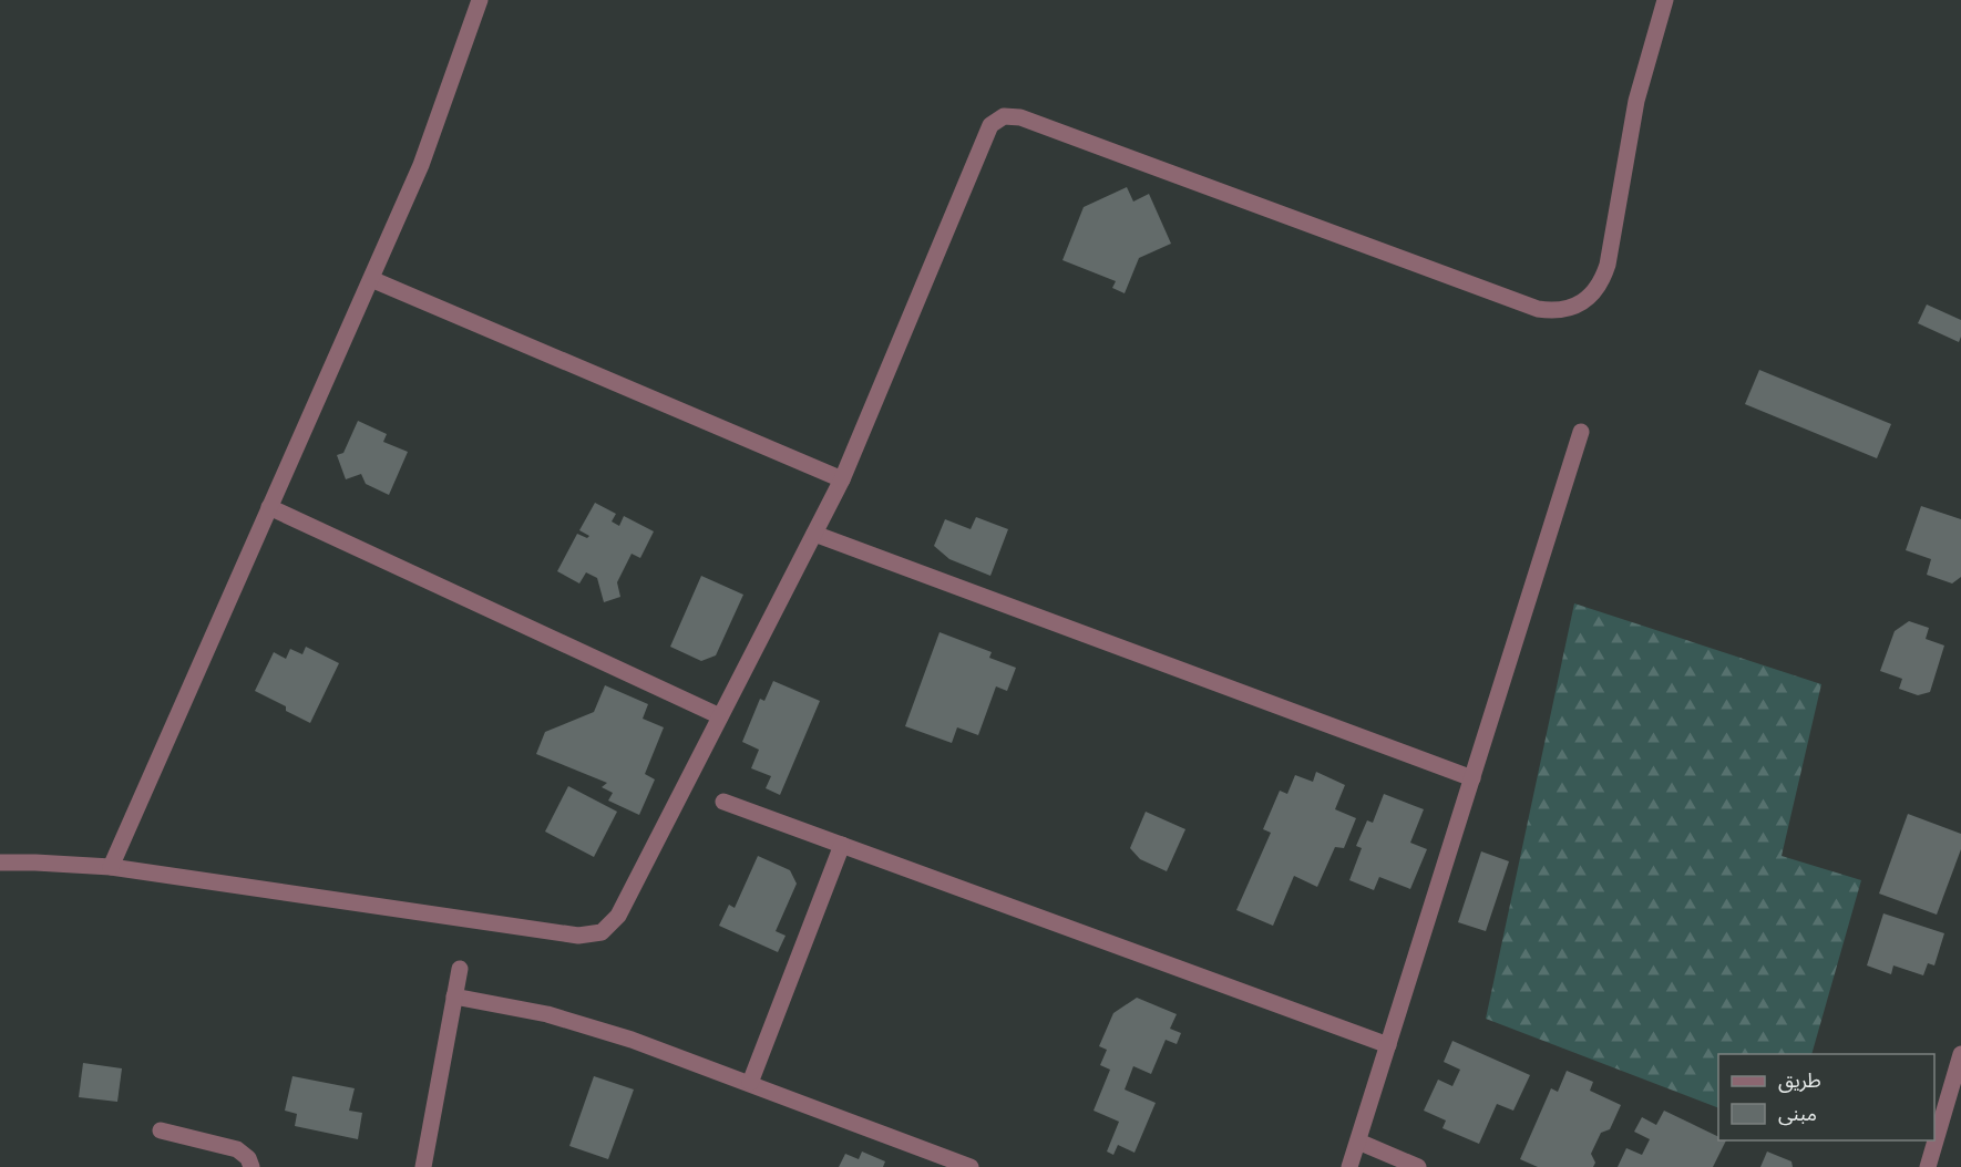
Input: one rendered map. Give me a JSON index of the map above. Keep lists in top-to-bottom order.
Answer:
{
  "legend": ["طريق", "مبنى"]
}
